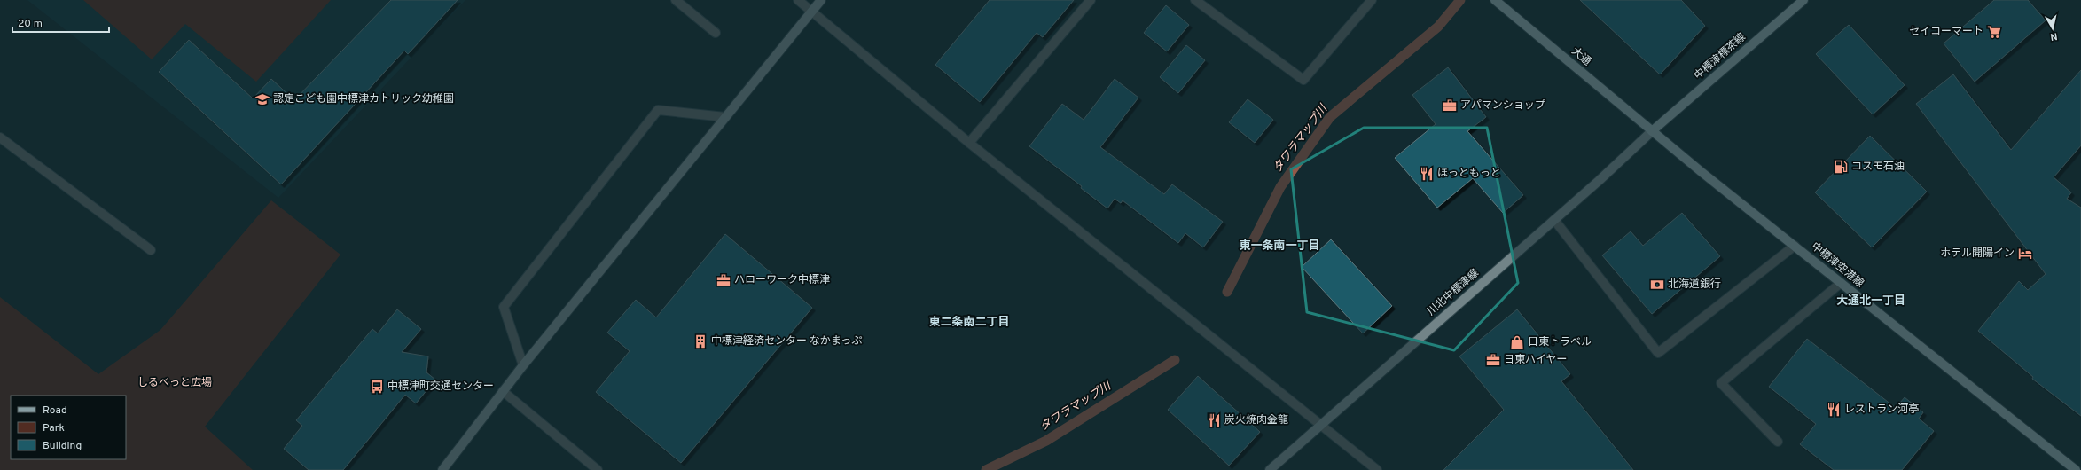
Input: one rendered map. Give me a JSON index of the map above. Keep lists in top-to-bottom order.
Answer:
{
  "streets": {
    "main road": ["大通", "中標津標茶線", "中標津空港線"],
    "street": ["川北中標津線"]
  },
  "crossings": [
    ["大通", "中標津標茶線"],
    ["大通", "中標津空港線"],
    ["大通", "川北中標津線"],
    ["中標津標茶線", "中標津空港線"],
    ["中標津標茶線", "川北中標津線"],
    ["中標津空港線", "川北中標津線"]
  ],
  "districts": ["東一条南一丁目", "大通北一丁目", "東二条南二丁目"],
  "water": ["タワラマップ川"],
  "parks": ["しるべっと広場"],
  "places": {
    "supermarket": ["セイコーマート"],
    "school or university": ["認定こども園中標津カトリック幼稚園"],
    "office": ["アパマンショップ", "ハローワーク中標津", "日東ハイヤー"],
    "fuel station": ["コスモ石油"],
    "restaurant": ["ほっともっと", "レストラン河亭", "炭火焼肉金龍"],
    "hotel": ["ホテル開陽イン"],
    "bank": ["北海道銀行"],
    "building": ["中標津経済センター なかまっぷ"],
    "shop": ["日東トラベル"],
    "bus stop": ["中標津町交通センター"]
  },
  "legend": ["Road", "Park", "Building"],
  "scale_bar": "20 m",
  "north": "bottom"
}
